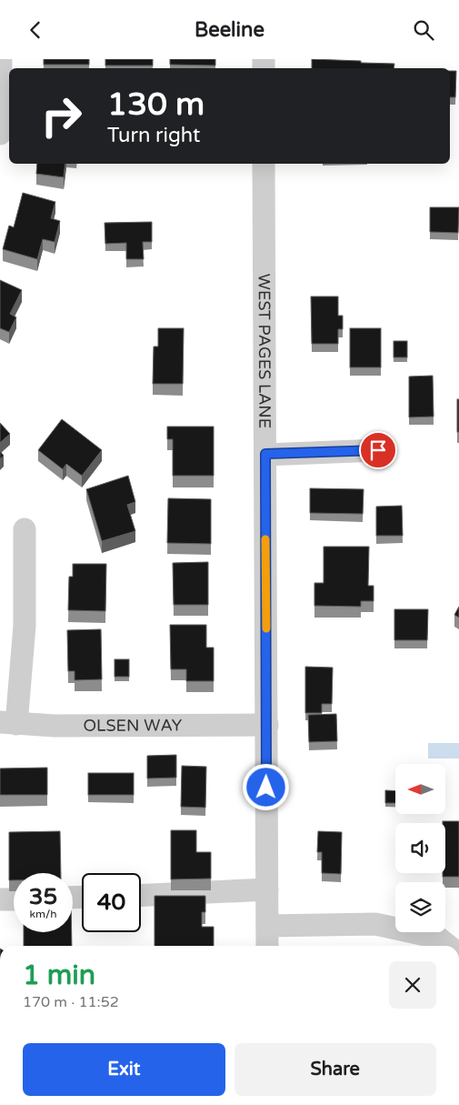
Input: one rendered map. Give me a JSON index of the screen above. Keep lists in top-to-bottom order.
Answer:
{
  "streets": {
    "street": ["WEST PAGES LANE", "OLSEN WAY"]
  },
  "crossings": [
    ["WEST PAGES LANE", "OLSEN WAY"]
  ],
  "north": "left",
  "page": {
    "header": "Beeline",
    "turn": ["130 m", "Turn right"],
    "speed": "35 km/h",
    "limit": "40",
    "heading": ["1 min", "170 m · 11:52"],
    "buttons": ["Exit", "Share"]
  }
}
